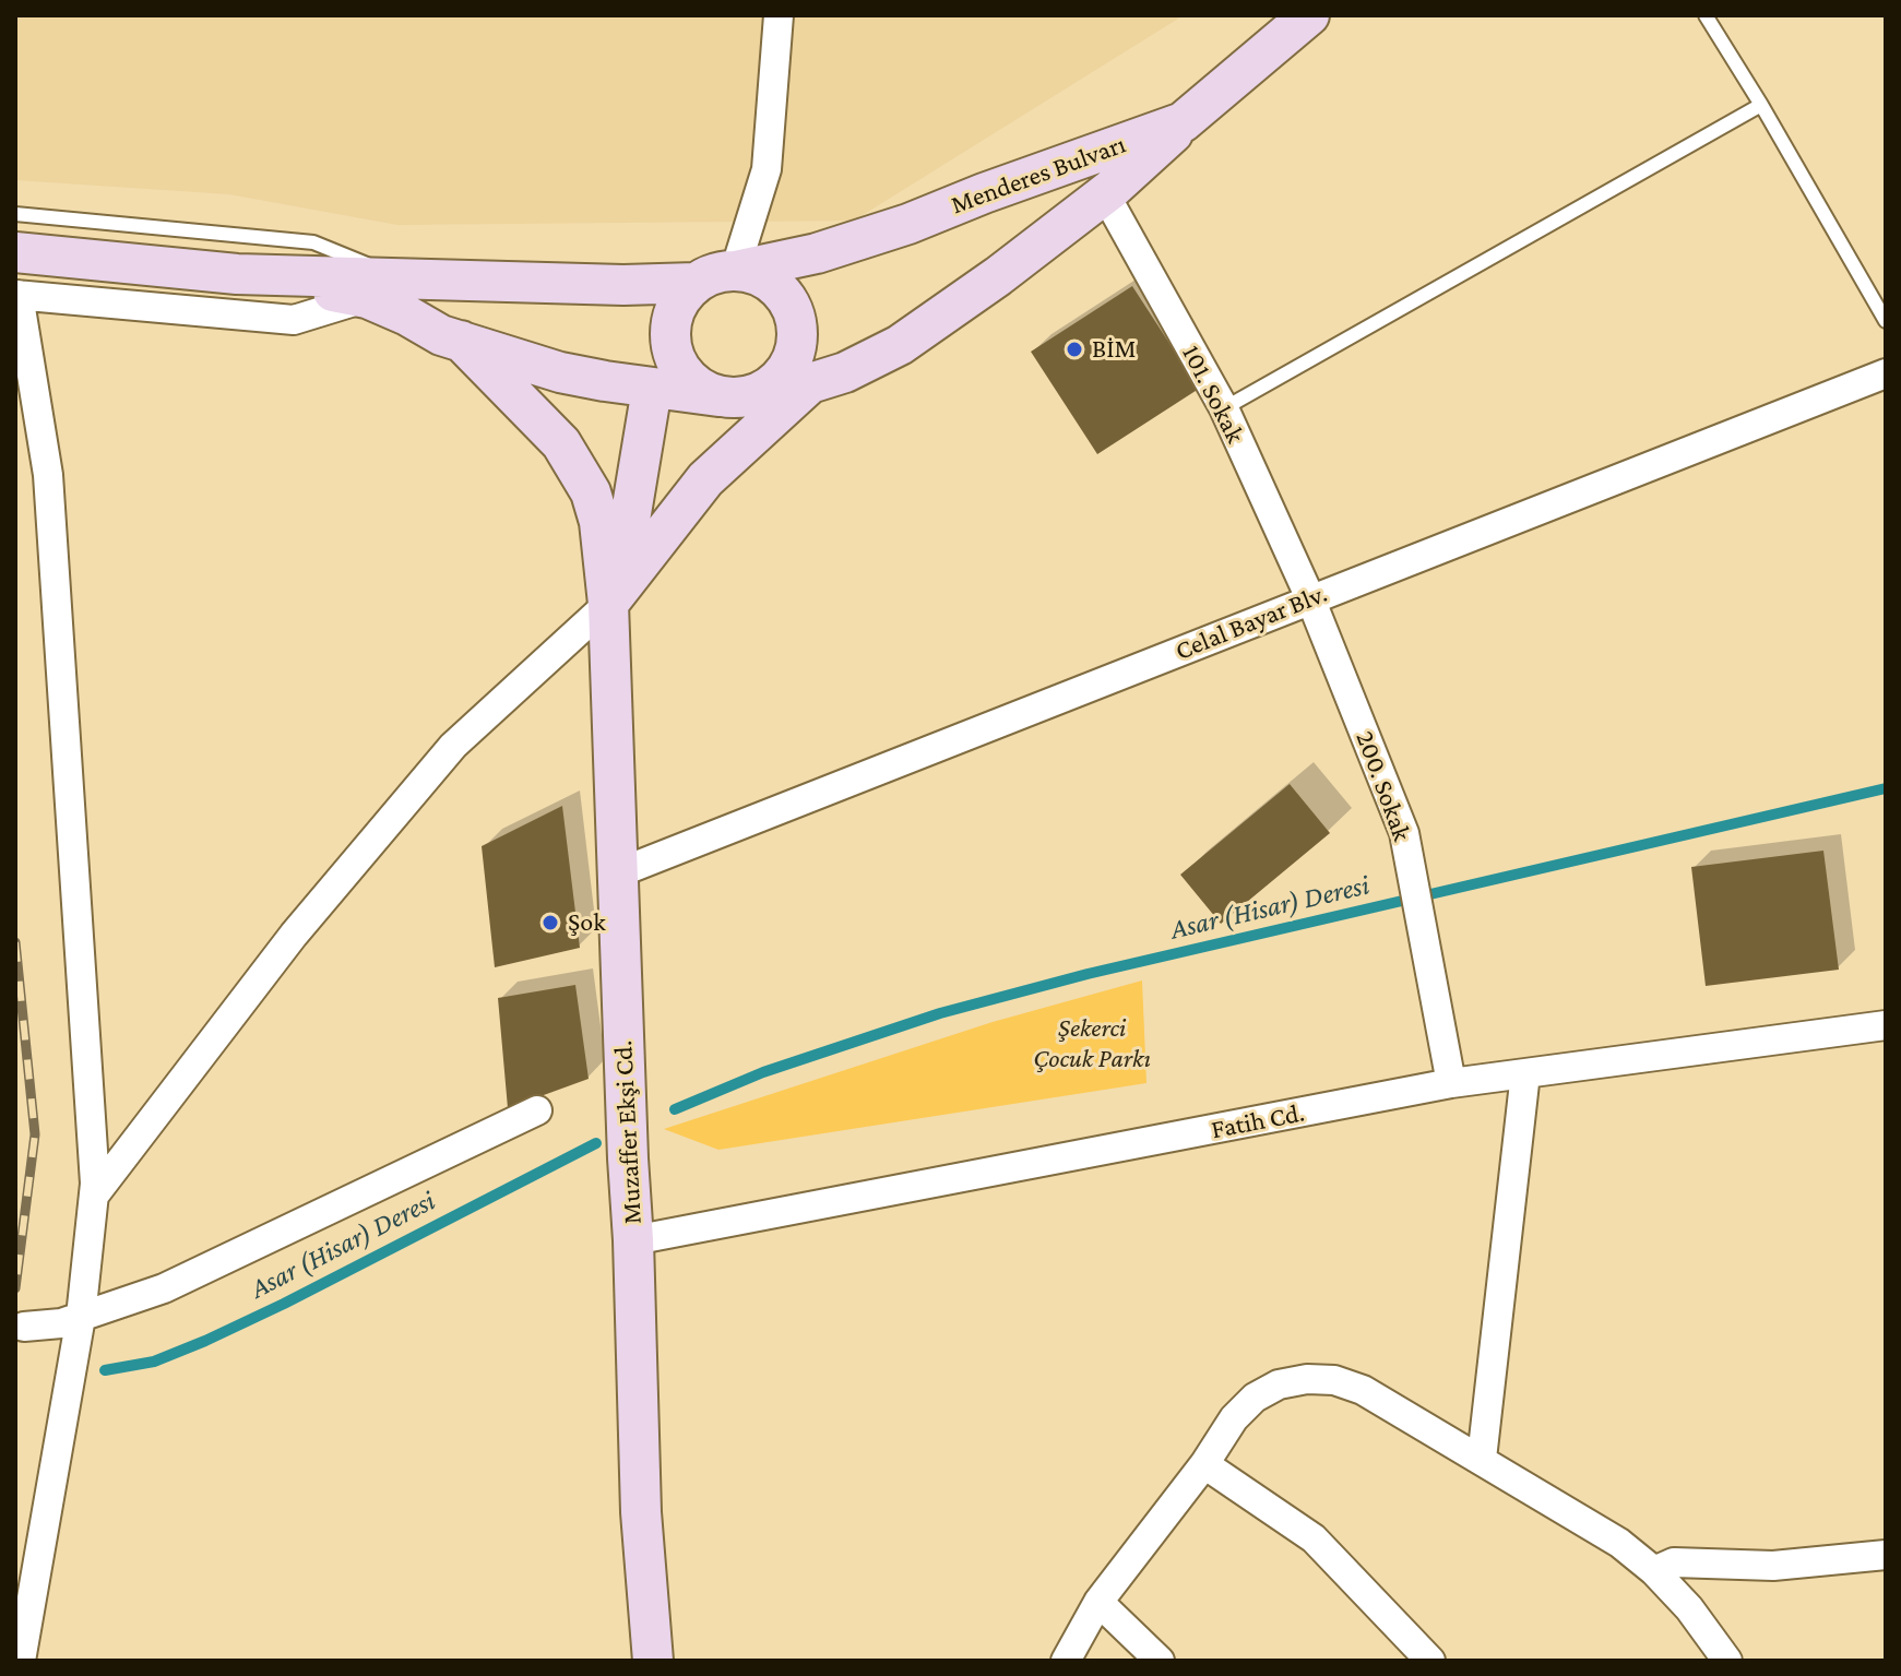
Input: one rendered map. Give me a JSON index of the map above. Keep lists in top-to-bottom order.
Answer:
{
  "streets": {
    "main road": ["Menderes Bulvarı", "Muzaffer Ekşi Cd."],
    "street": [
      "101. Sokak",
      "Celal Bayar Blv.",
      "200. Sokak",
      "Fatih Cd."
    ]
  },
  "crossings": [
    ["101. Sokak", "Celal Bayar Blv."],
    ["101. Sokak", "200. Sokak"],
    ["Celal Bayar Blv.", "200. Sokak"],
    ["Celal Bayar Blv.", "Muzaffer Ekşi Cd."],
    ["200. Sokak", "Fatih Cd."],
    ["Fatih Cd.", "Muzaffer Ekşi Cd."]
  ],
  "water": ["Asar (Hisar) Deresi"],
  "parks": ["Şekerci Çocuk Parkı"],
  "places": ["BİM", "Şok"]
}
